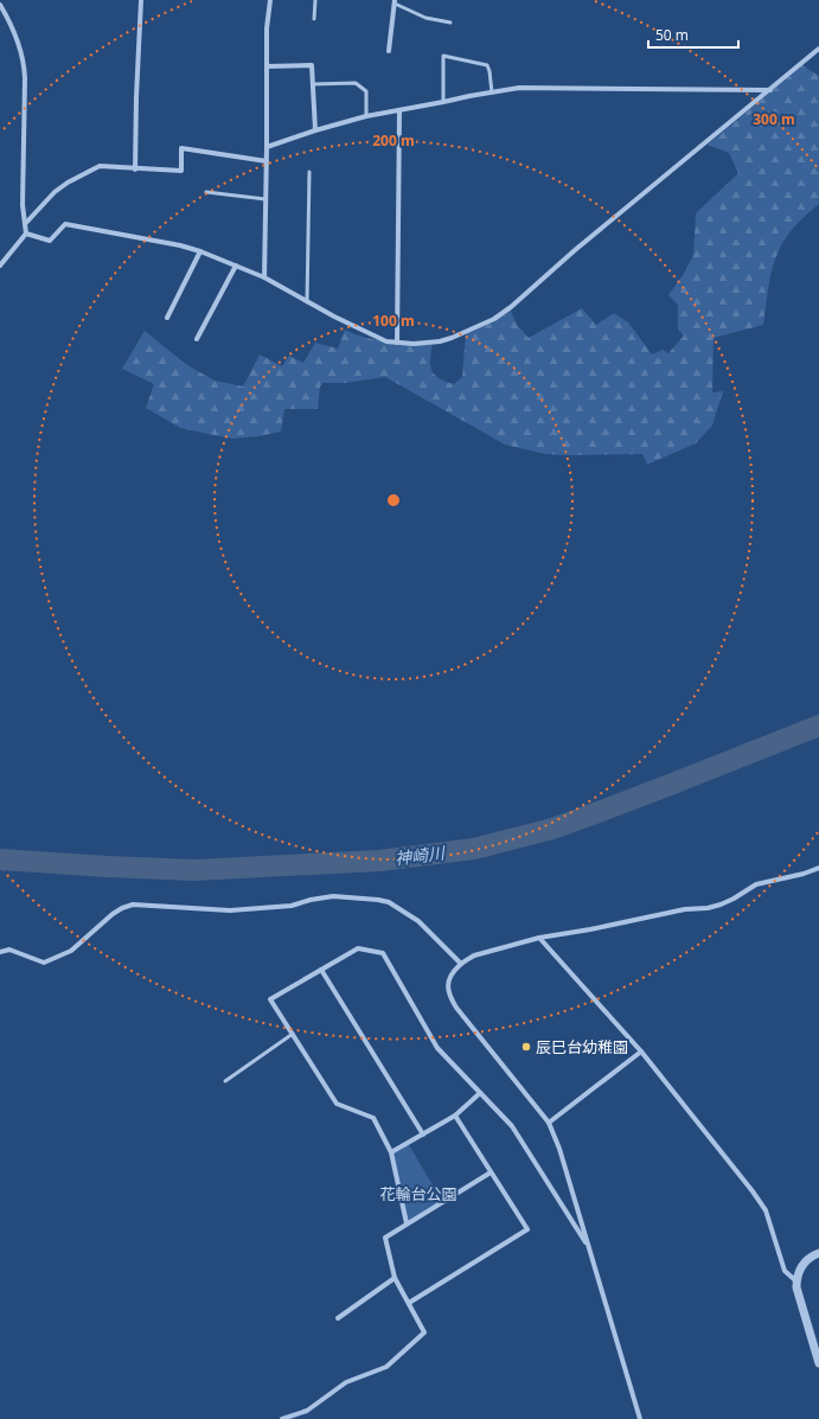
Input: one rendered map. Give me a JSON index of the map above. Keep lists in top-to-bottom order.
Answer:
{
  "water": ["神崎川"],
  "parks": ["花輪台公園"],
  "places": ["辰巳台幼稚園"],
  "scale_bar": "50 m",
  "rings": ["300 m", "200 m", "100 m"]
}
